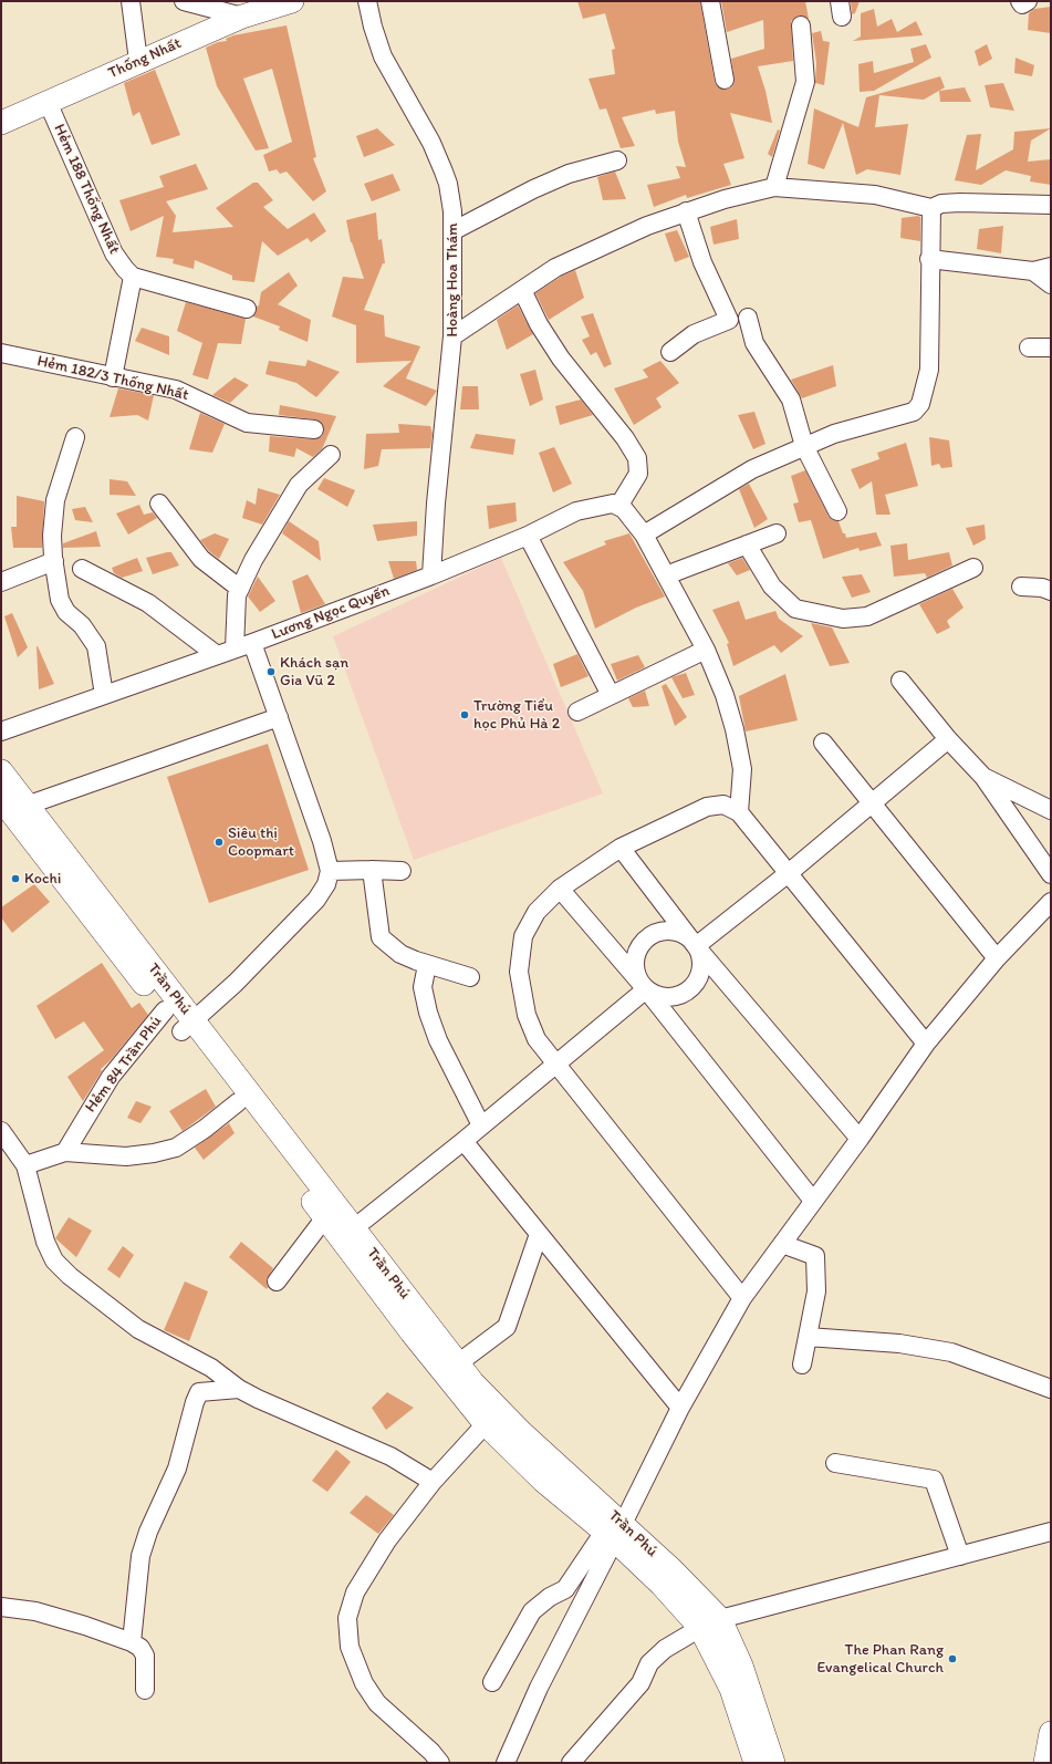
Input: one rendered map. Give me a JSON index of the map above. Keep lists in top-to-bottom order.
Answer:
{
  "streets": {
    "main road": ["Thống Nhất", "Trần Phú"],
    "street": [
      "Hẻm 188 Thống Nhất",
      "Hoàng Hoa Thám",
      "Hẻm 182/3 Thống Nhất",
      "Lương Ngọc Quyến",
      "Hẻm 84 Trần Phú"
    ]
  },
  "crossings": [
    ["Thống Nhất", "Hẻm 188 Thống Nhất"],
    ["Hoàng Hoa Thám", "Lương Ngọc Quyến"],
    ["Trần Phú", "Hẻm 84 Trần Phú"]
  ],
  "places": [
    "Khách sạn Gia Vũ 2",
    "Trường Tiểu học Phủ Hà 2",
    "Siêu thị Coopmart",
    "Kochi",
    "The Phan Rang Evangelical Church"
  ]
}
